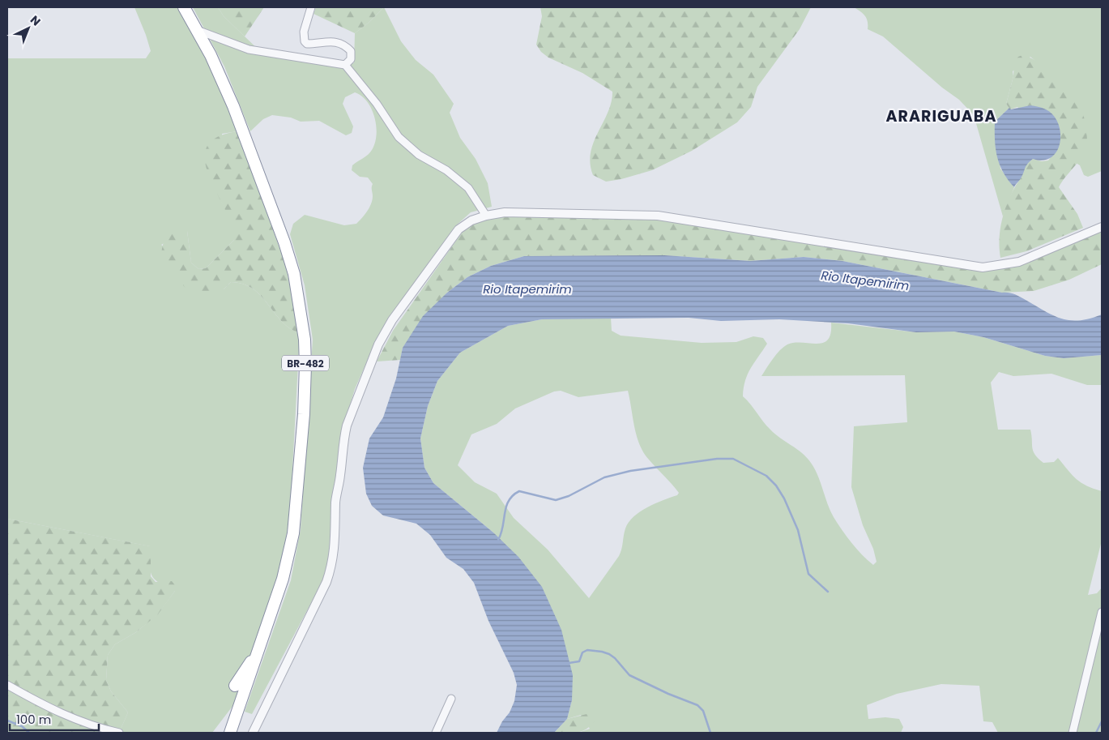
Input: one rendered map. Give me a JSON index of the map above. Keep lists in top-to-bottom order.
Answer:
{
  "streets": {
    "highway": ["BR-482"]
  },
  "districts": ["ARARIGUABA"],
  "water": ["Rio Itapemirim"],
  "scale_bar": "100 m",
  "north": "top right"
}
